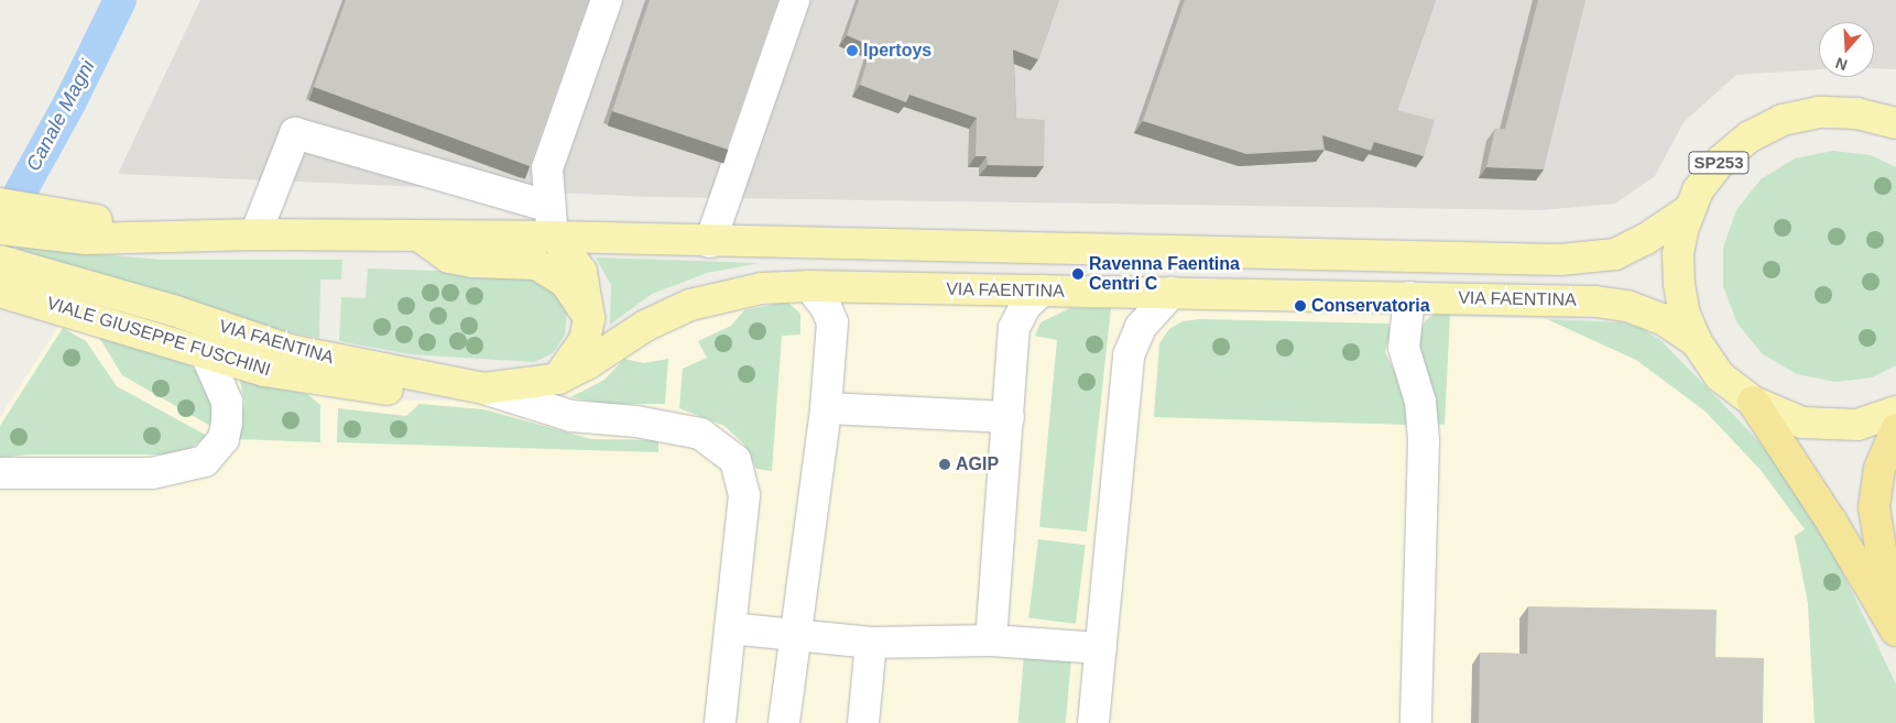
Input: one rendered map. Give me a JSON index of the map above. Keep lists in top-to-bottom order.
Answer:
{
  "streets": {
    "main road": ["SP253", "VIA FAENTINA", "VIALE GIUSEPPE FUSCHINI"]
  },
  "crossings": [
    ["SP253", "VIA FAENTINA"],
    ["VIA FAENTINA", "VIALE GIUSEPPE FUSCHINI"]
  ],
  "water": ["Canale Magni"],
  "places": [
    "Ipertoys",
    "Ravenna Faentina Centri C",
    "Conservatoria",
    "AGIP"
  ],
  "north": "bottom"
}
